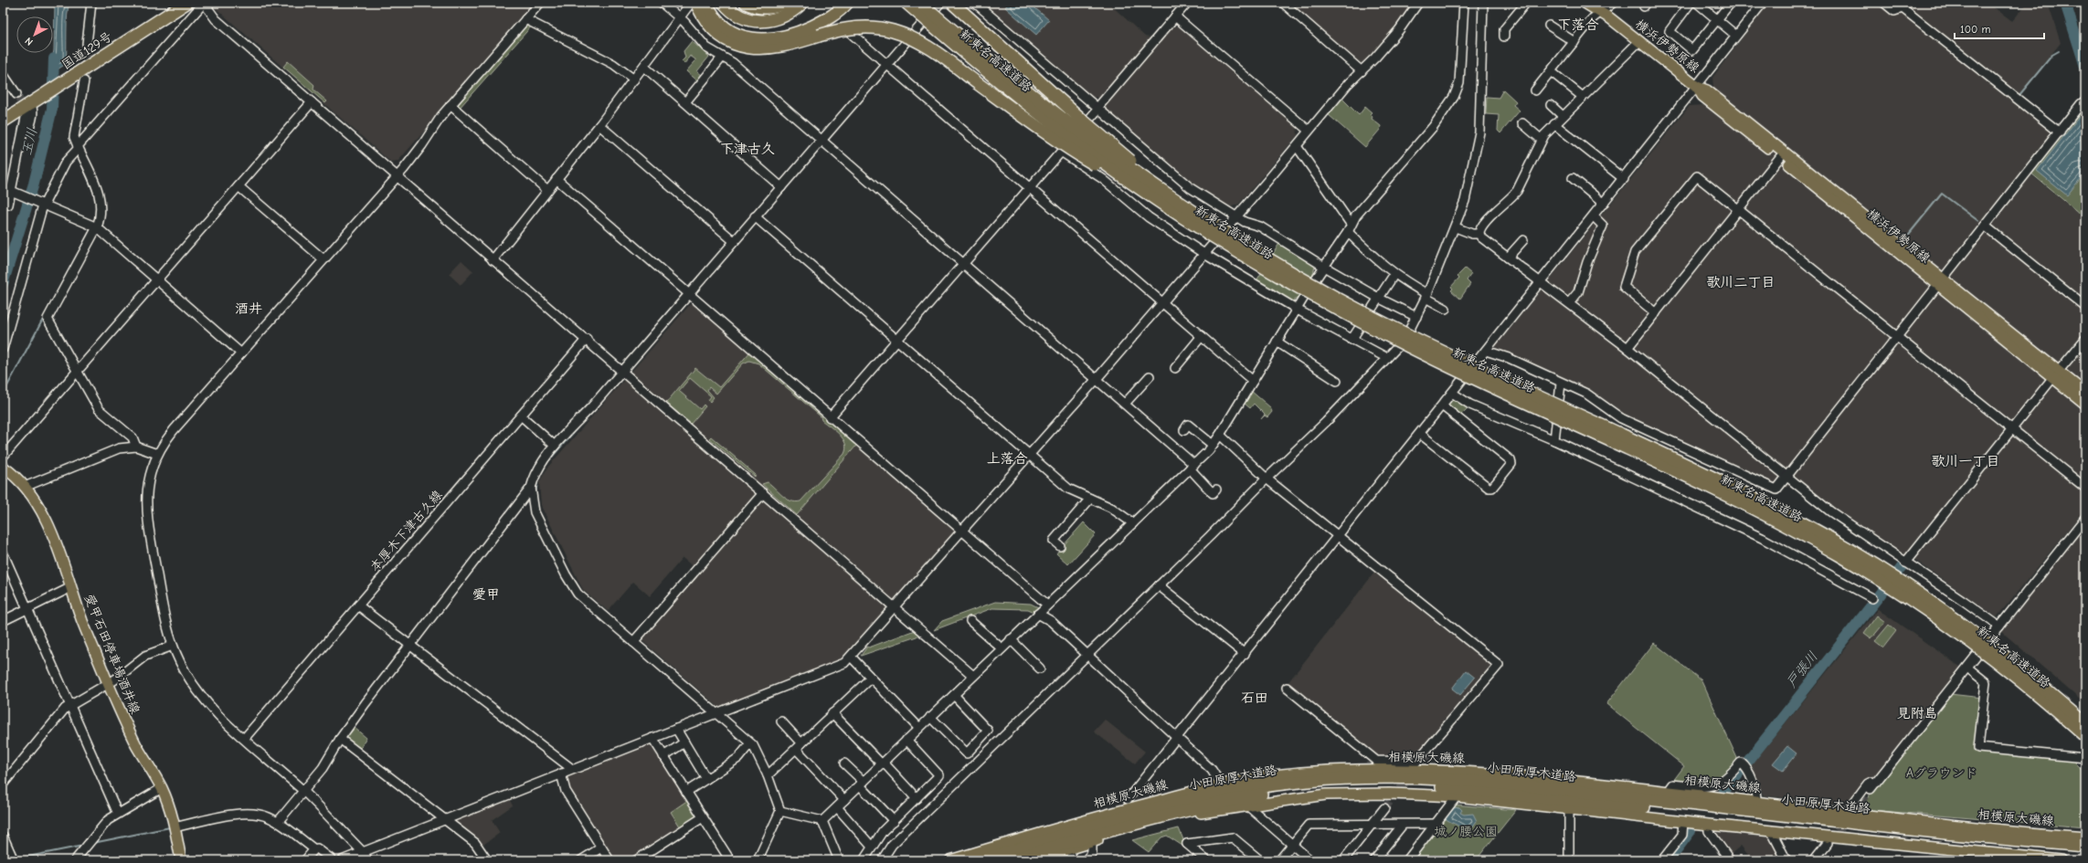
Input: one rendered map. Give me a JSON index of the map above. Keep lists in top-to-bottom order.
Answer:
{
  "streets": {
    "highway": ["国道129号", "新東名高速道路", "小田原厚木道路"],
    "main road": ["横浜伊勢原線", "愛甲石田停車場酒井線", "相模原大磯線"],
    "street": ["本厚木下津古久線"]
  },
  "districts": [
    "下落合",
    "下津古久",
    "歌川二丁目",
    "酒井",
    "上落合",
    "歌川一丁目",
    "愛甲",
    "石田",
    "見附島"
  ],
  "water": ["玉川", "戸張川"],
  "parks": ["Aグラウンド", "城ノ腰公園"],
  "scale_bar": "100 m",
  "north": "bottom left"
}
